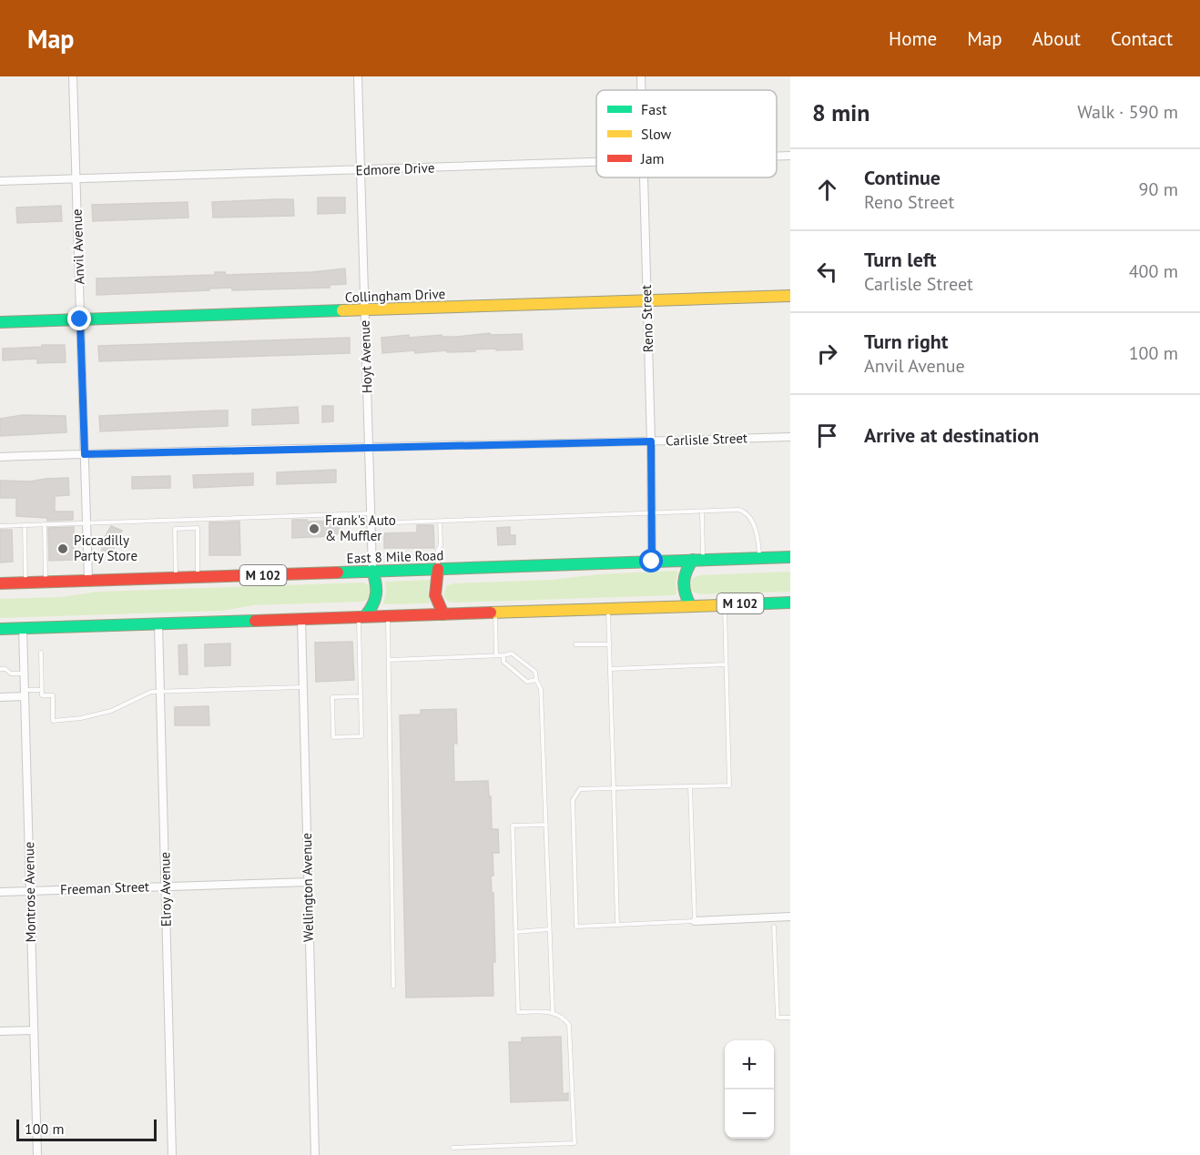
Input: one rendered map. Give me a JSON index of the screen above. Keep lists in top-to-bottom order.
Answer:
{
  "streets": {
    "main road": ["Collingham Drive", "East 8 Mile Road", "M 102"],
    "street": [
      "Edmore Drive",
      "Anvil Avenue",
      "Reno Street",
      "Hoyt Avenue",
      "Carlisle Street",
      "Wellington Avenue",
      "Freeman Street",
      "Elroy Avenue",
      "Montrose Avenue"
    ]
  },
  "crossings": [
    ["Edmore Drive", "Anvil Avenue"],
    ["Edmore Drive", "Hoyt Avenue"],
    ["Anvil Avenue", "Collingham Drive"],
    ["Anvil Avenue", "Carlisle Street"],
    ["Anvil Avenue", "East 8 Mile Road"],
    ["Collingham Drive", "Reno Street"],
    ["Collingham Drive", "Hoyt Avenue"],
    ["Reno Street", "Carlisle Street"],
    ["Reno Street", "East 8 Mile Road"],
    ["Hoyt Avenue", "Carlisle Street"],
    ["Hoyt Avenue", "East 8 Mile Road"],
    ["M 102", "Wellington Avenue"],
    ["M 102", "Elroy Avenue"],
    ["M 102", "Montrose Avenue"],
    ["Wellington Avenue", "Freeman Street"],
    ["Freeman Street", "Elroy Avenue"],
    ["Freeman Street", "Montrose Avenue"]
  ],
  "places": ["Frank's Auto & Muffler", "Piccadilly Party Store"],
  "legend": ["Fast", "Slow", "Jam"],
  "scale_bar": "100 m",
  "page": {
    "header": "Map",
    "nav": [
      "Home",
      "Map",
      "About",
      "Contact"
    ],
    "heading": ["8 min", "Walk · 590 m"],
    "list": [
      ["Continue", "Reno Street", "90 m"],
      ["Turn left", "Carlisle Street", "400 m"],
      ["Turn right", "Anvil Avenue", "100 m"],
      "Arrive at destination"
    ],
    "map_buttons": ["+", "−"],
    "scale": "100 m"
  }
}
